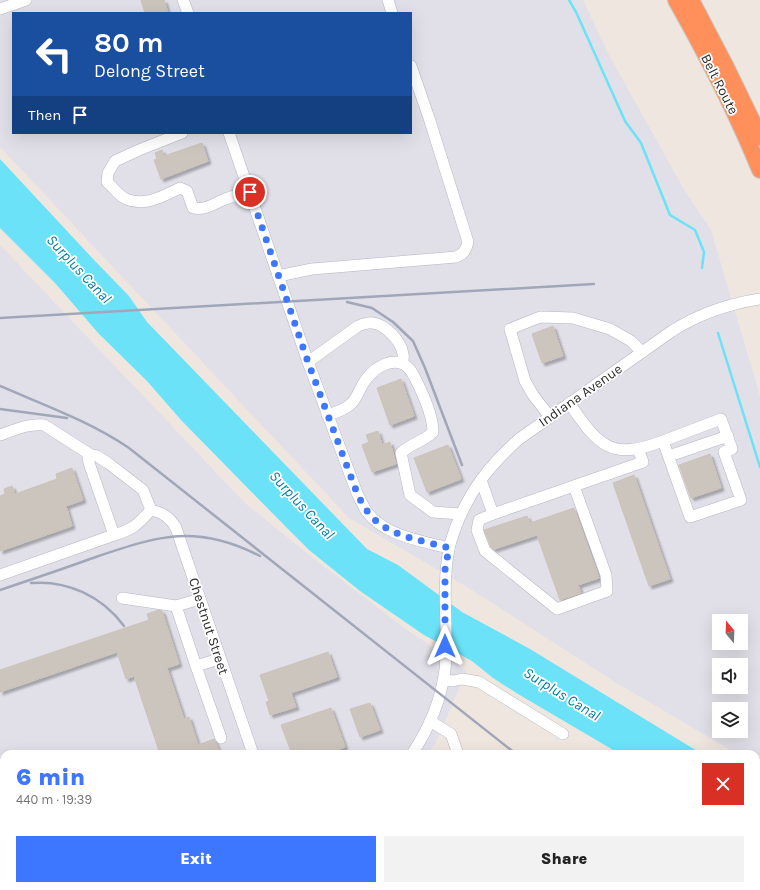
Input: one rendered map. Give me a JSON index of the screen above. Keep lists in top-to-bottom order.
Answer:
{
  "streets": {
    "highway": ["Belt Route"],
    "street": ["Indiana Avenue", "Chestnut Street"]
  },
  "water": ["Surplus Canal"],
  "north": "top",
  "page": {
    "turn": ["80 m", "Delong Street"],
    "then": "Then",
    "heading": ["6 min", "440 m · 19:39"],
    "buttons": ["Exit", "Share"]
  }
}
